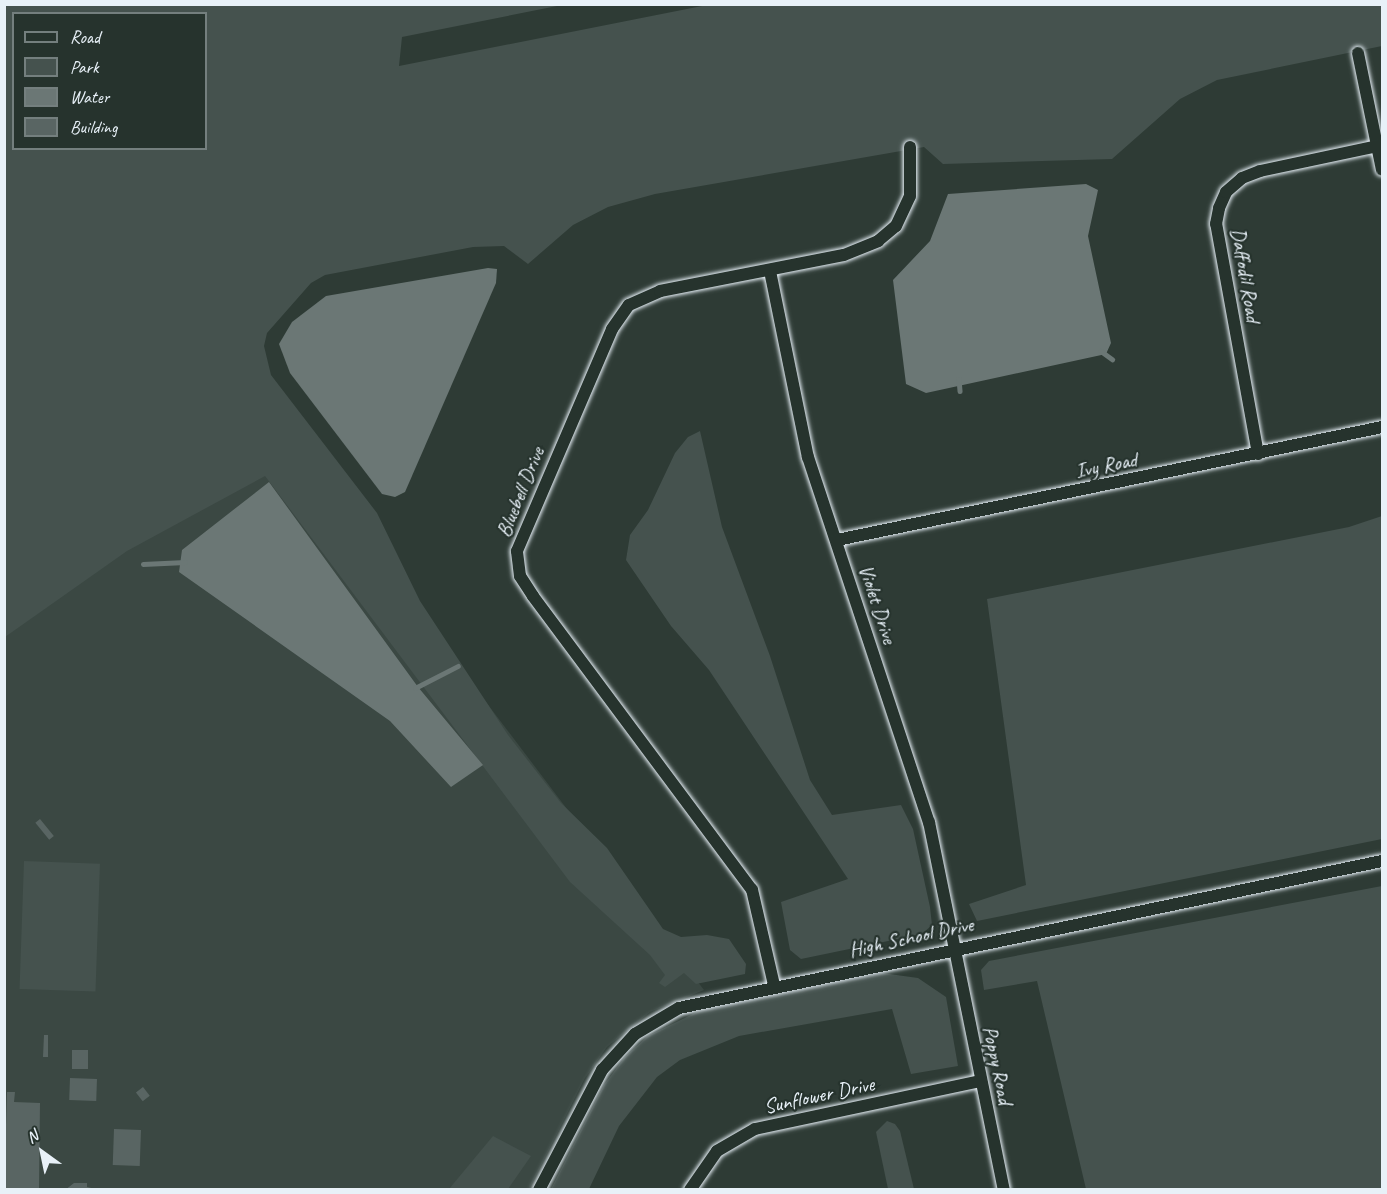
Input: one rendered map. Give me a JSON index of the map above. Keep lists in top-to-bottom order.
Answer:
{
  "streets": {
    "street": [
      "Daffodil Road",
      "Ivy Road",
      "Bluebell Drive",
      "Violet Drive",
      "High School Drive",
      "Poppy Road",
      "Sunflower Drive"
    ]
  },
  "crossings": [
    ["Daffodil Road", "Ivy Road"],
    ["Ivy Road", "Violet Drive"],
    ["Bluebell Drive", "Violet Drive"],
    ["Bluebell Drive", "High School Drive"],
    ["Violet Drive", "High School Drive"],
    ["Violet Drive", "Poppy Road"],
    ["High School Drive", "Poppy Road"],
    ["Poppy Road", "Sunflower Drive"]
  ],
  "legend": [
    "Road",
    "Park",
    "Water",
    "Building"
  ],
  "north": "top left"
}
